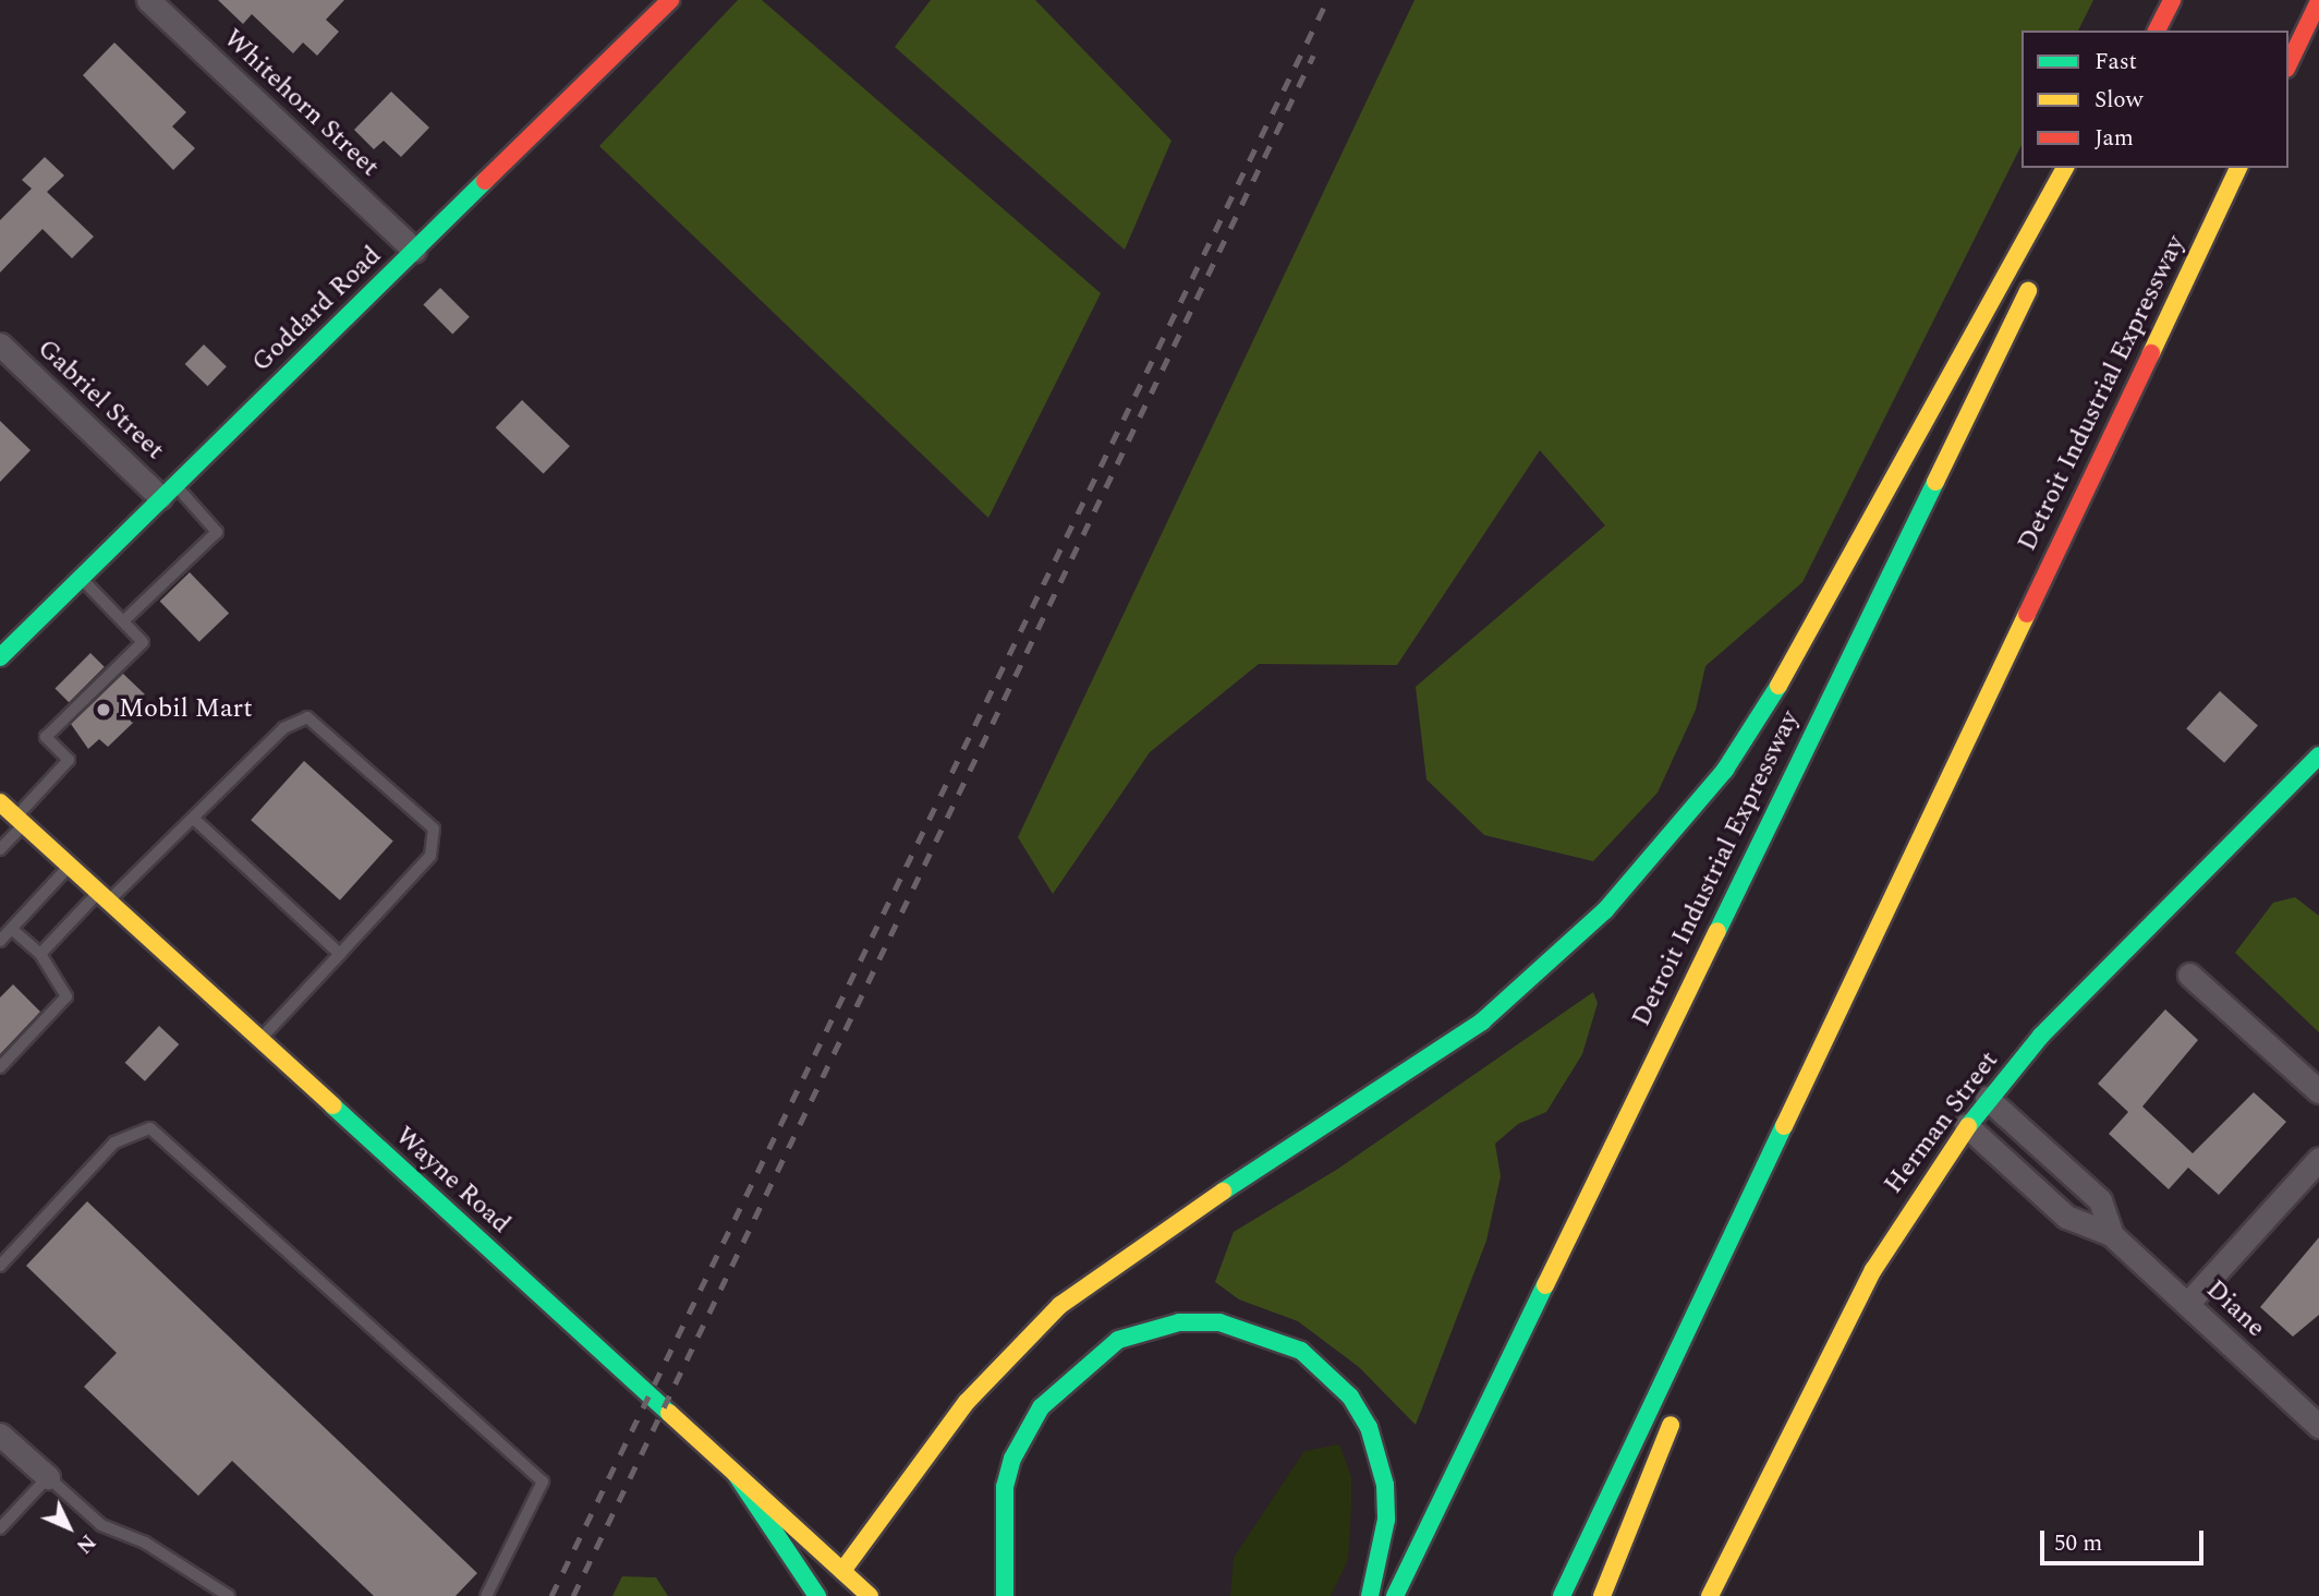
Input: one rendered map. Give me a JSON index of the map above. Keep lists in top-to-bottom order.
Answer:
{
  "streets": {
    "main road": [
      "Goddard Road",
      "Detroit Industrial Expressway",
      "Herman Street",
      "Wayne Road"
    ],
    "street": ["Whitehorn Street", "Gabriel Street", "Diane"]
  },
  "crossings": [
    ["Whitehorn Street", "Goddard Road"],
    ["Goddard Road", "Gabriel Street"],
    ["Herman Street", "Diane"]
  ],
  "places": ["Mobil Mart"],
  "legend": ["Fast", "Slow", "Jam"],
  "scale_bar": "50 m",
  "north": "bottom right"
}
